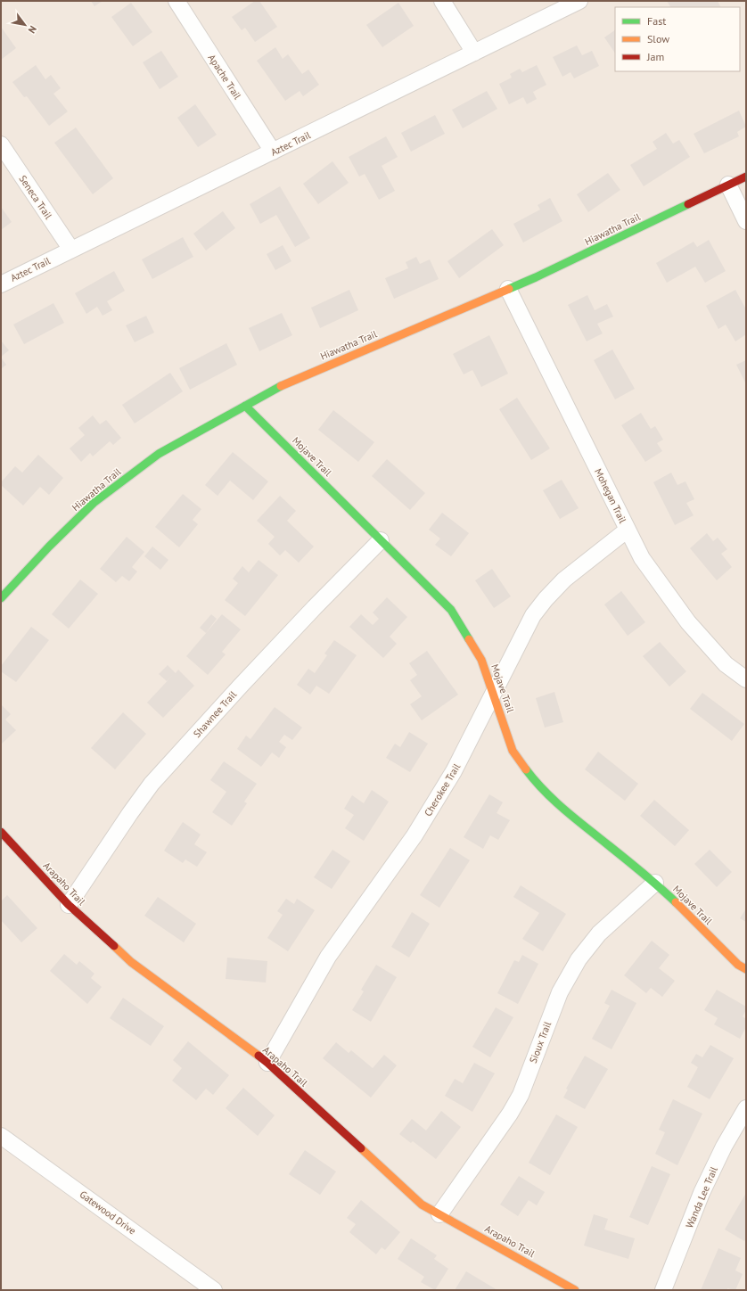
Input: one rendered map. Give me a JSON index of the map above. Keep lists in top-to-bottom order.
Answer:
{
  "streets": {
    "street": [
      "Apache Trail",
      "Aztec Trail",
      "Seneca Trail",
      "Hiawatha Trail",
      "Mojave Trail",
      "Mohegan Trail",
      "Shawnee Trail",
      "Cherokee Trail",
      "Arapaho Trail",
      "Sioux Trail",
      "Wanda Lee Trail",
      "Gatewood Drive"
    ]
  },
  "crossings": [
    ["Apache Trail", "Aztec Trail"],
    ["Aztec Trail", "Seneca Trail"],
    ["Hiawatha Trail", "Mojave Trail"],
    ["Hiawatha Trail", "Mohegan Trail"],
    ["Mojave Trail", "Shawnee Trail"],
    ["Mojave Trail", "Cherokee Trail"],
    ["Mojave Trail", "Sioux Trail"],
    ["Mohegan Trail", "Cherokee Trail"],
    ["Shawnee Trail", "Arapaho Trail"],
    ["Cherokee Trail", "Arapaho Trail"],
    ["Arapaho Trail", "Sioux Trail"]
  ],
  "legend": ["Fast", "Slow", "Jam"],
  "north": "bottom right"
}
